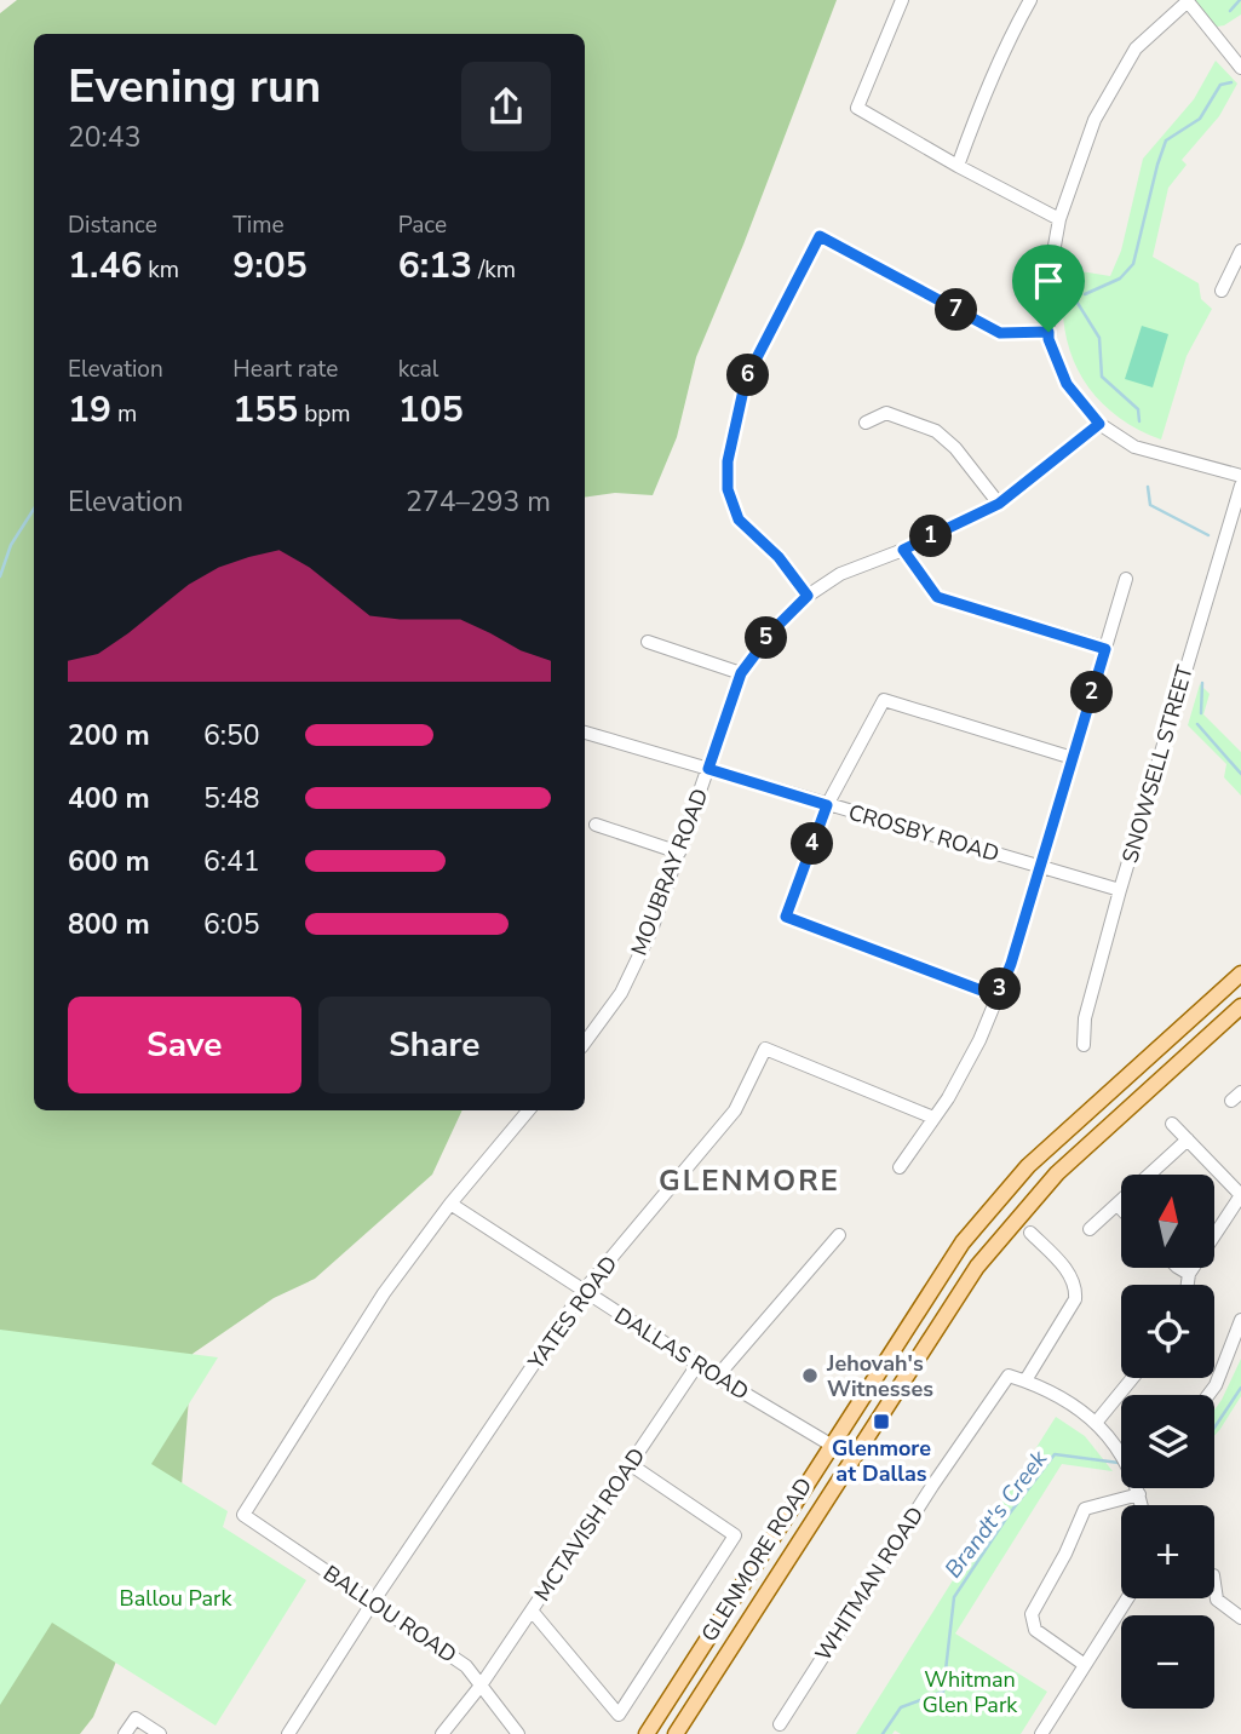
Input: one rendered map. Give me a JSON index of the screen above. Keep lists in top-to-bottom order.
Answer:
{
  "streets": {
    "main road": ["GLENMORE ROAD"],
    "street": [
      "SNOWSELL STREET",
      "CROSBY ROAD",
      "MOUBRAY ROAD",
      "YATES ROAD",
      "DALLAS ROAD",
      "MCTAVISH ROAD",
      "WHITMAN ROAD",
      "BALLOU ROAD"
    ]
  },
  "crossings": [
    ["SNOWSELL STREET", "CROSBY ROAD"],
    ["CROSBY ROAD", "MOUBRAY ROAD"],
    ["YATES ROAD", "DALLAS ROAD"],
    ["YATES ROAD", "BALLOU ROAD"],
    ["DALLAS ROAD", "MCTAVISH ROAD"],
    ["DALLAS ROAD", "GLENMORE ROAD"],
    ["DALLAS ROAD", "BALLOU ROAD"],
    ["MCTAVISH ROAD", "BALLOU ROAD"]
  ],
  "districts": ["GLENMORE"],
  "water": ["Brandt's Creek"],
  "parks": ["Ballou Park", "Whitman Glen Park"],
  "places": {
    "other": ["Jehovah's Witnesses"],
    "transit": ["Glenmore at Dallas"]
  },
  "north": "top",
  "page": {
    "heading": ["Evening run", "20:43"],
    "stats": [
      ["Distance", "1.46 km"],
      ["Time", "9:05"],
      ["Pace", "6:13 /km"],
      ["Elevation", "19 m"],
      ["Heart rate", "155 bpm"],
      ["kcal", "105"]
    ],
    "pins": [
      "7",
      "6",
      "1",
      "5",
      "2",
      "4",
      "3"
    ],
    "chart": ["Elevation", "274–293 m"],
    "list": [
      {
        "name": "200 m",
        "note": "6:50"
      },
      {
        "name": "400 m",
        "note": "5:48"
      },
      {
        "name": "600 m",
        "note": "6:41"
      },
      {
        "name": "800 m",
        "note": "6:05"
      }
    ],
    "buttons": ["Save", "Share"],
    "map_buttons": ["+", "−"]
  }
}
